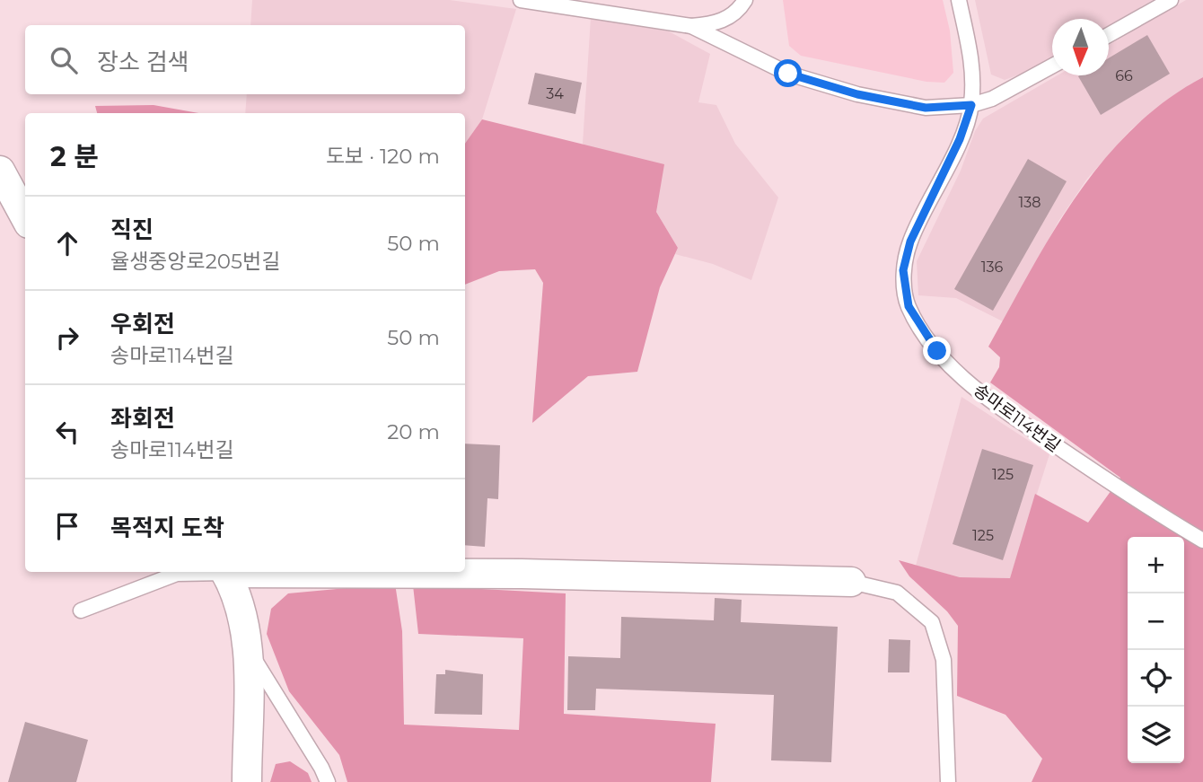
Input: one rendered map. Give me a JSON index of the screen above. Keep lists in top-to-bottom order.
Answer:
{
  "streets": {
    "lane": ["송마로114번길"]
  },
  "house_numbers": [
    "66",
    "34",
    "138",
    "136",
    "125",
    "125"
  ],
  "north": "bottom",
  "page": {
    "search": "장소 검색",
    "heading": ["2 분", "도보 · 120 m"],
    "list": [
      ["직진", "율생중앙로205번길", "50 m"],
      ["우회전", "송마로114번길", "50 m"],
      ["좌회전", "송마로114번길", "20 m"],
      "목적지 도착"
    ],
    "map_buttons": ["+", "−"]
  }
}
